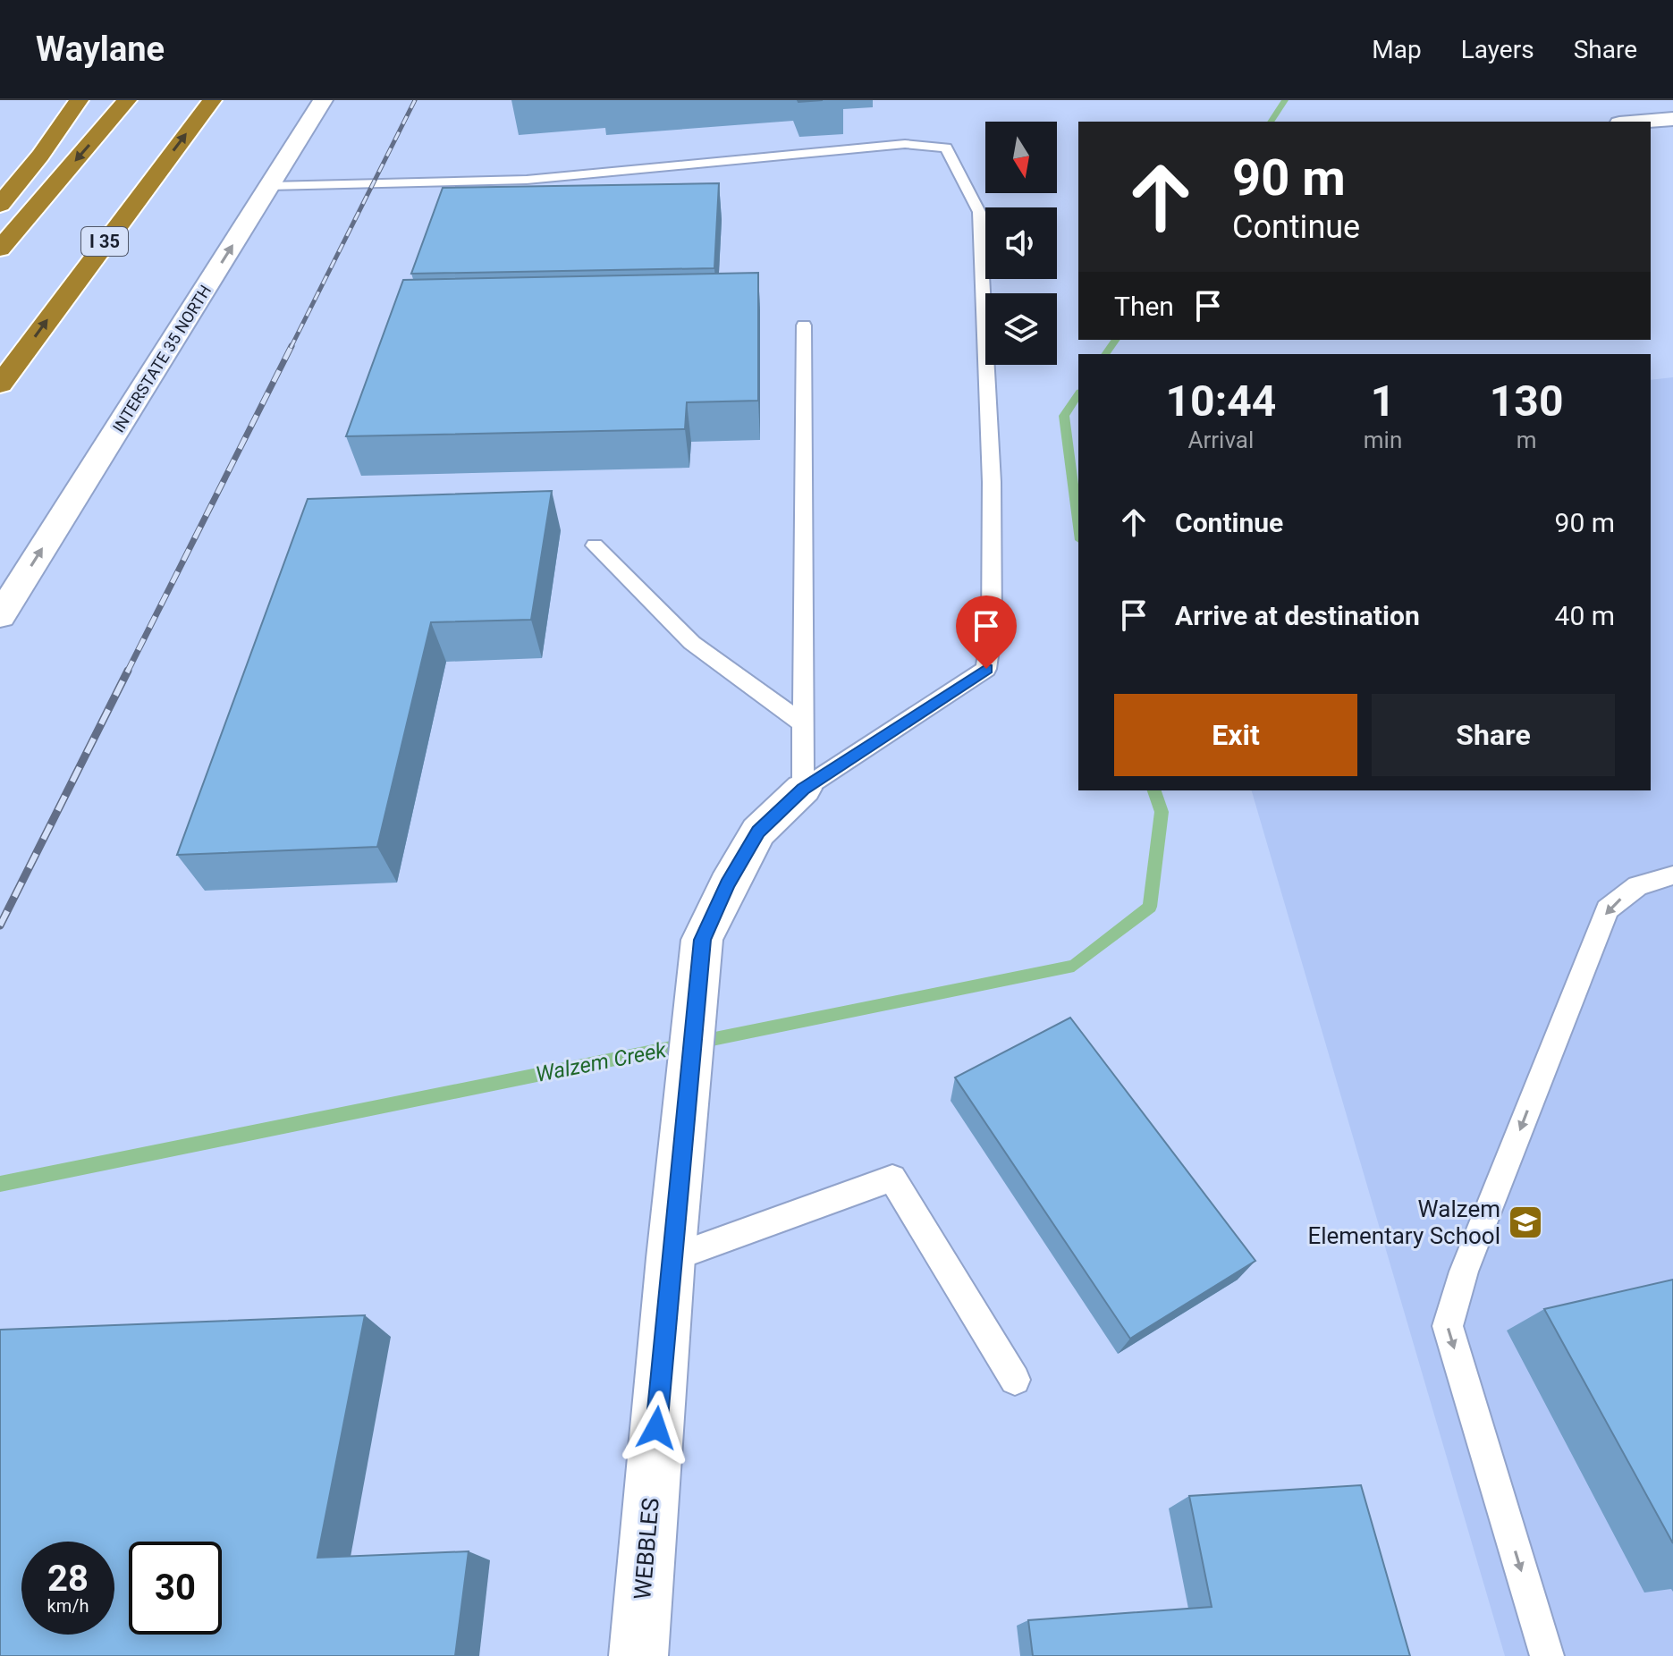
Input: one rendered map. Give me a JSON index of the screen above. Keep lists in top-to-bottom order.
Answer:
{
  "streets": {
    "highway": ["I 35"],
    "main road": ["INTERSTATE 35 NORTH", "WEBBLES"]
  },
  "one_way": ["INTERSTATE 35 NORTH"],
  "water": ["Walzem Creek"],
  "places": {
    "school or university": ["Walzem Elementary School"]
  },
  "north": "bottom",
  "page": {
    "header": "Waylane",
    "nav": ["Map", "Layers", "Share"],
    "turn": ["90 m", "Continue"],
    "then": "Then",
    "eta": [
      "10:44",
      "Arrival",
      "1",
      "min",
      "130",
      "m"
    ],
    "list": [
      {
        "name": "Continue",
        "value": "90 m"
      },
      {
        "name": "Arrive at destination",
        "value": "40 m"
      }
    ],
    "buttons": ["Exit", "Share"],
    "speed": "28 km/h",
    "limit": "30"
  }
}
